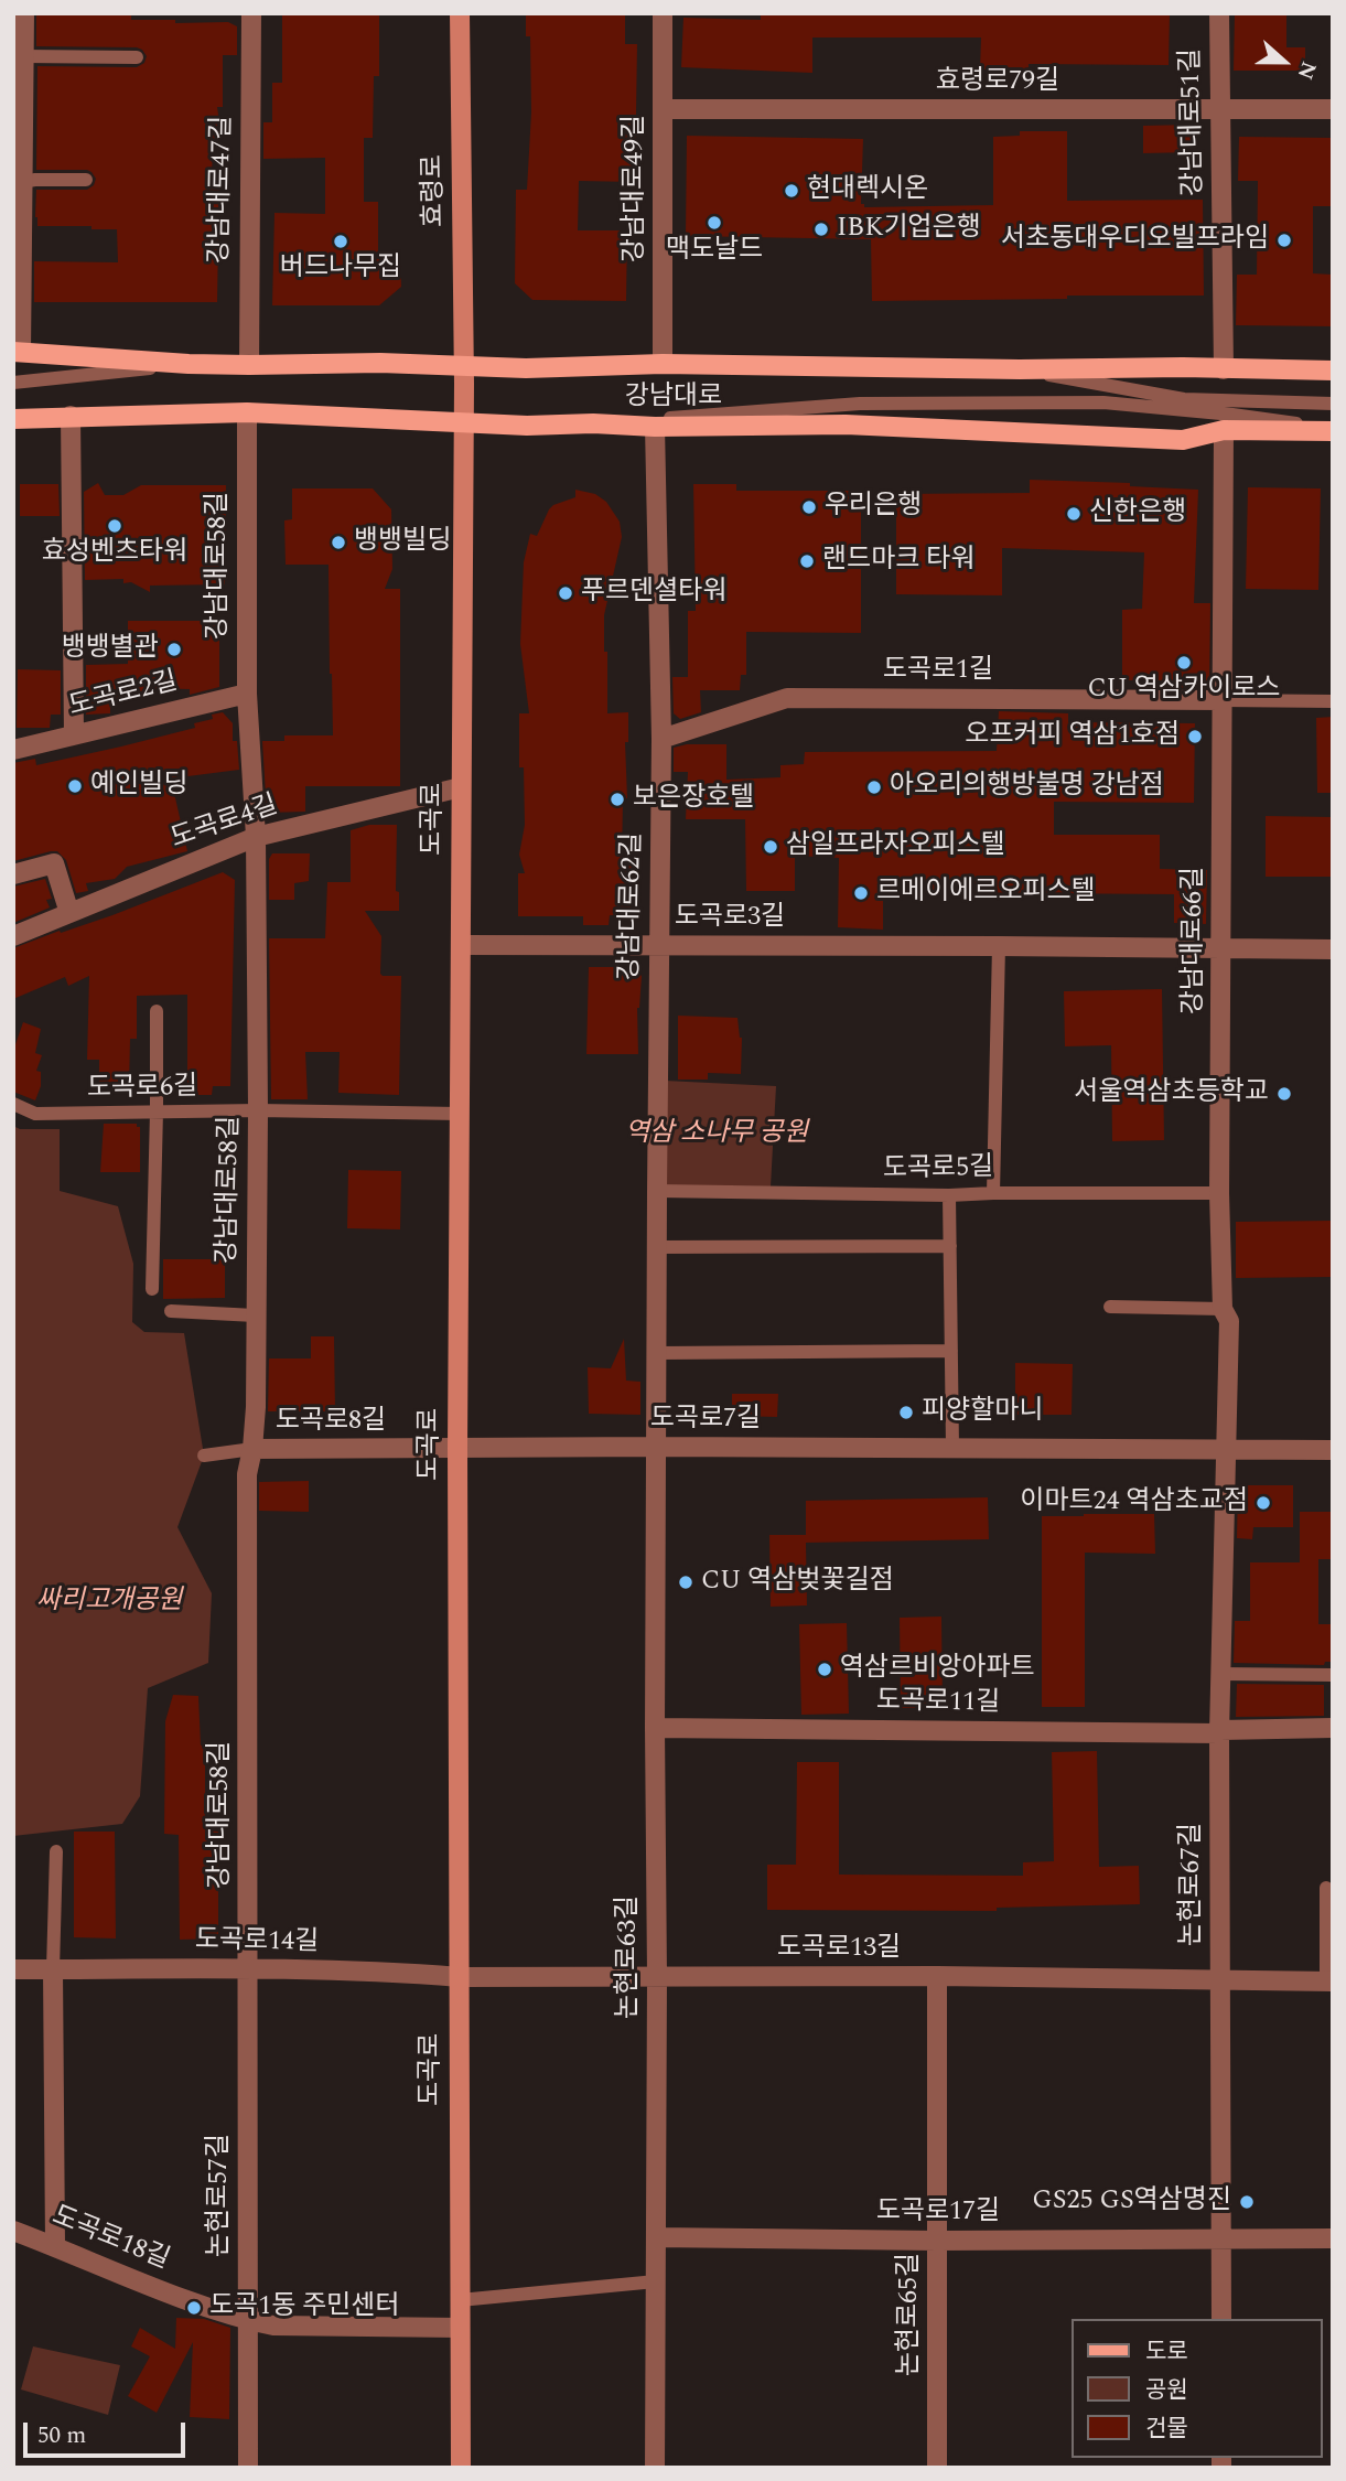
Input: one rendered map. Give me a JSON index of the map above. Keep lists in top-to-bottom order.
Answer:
{
  "streets": {
    "main road": ["효령로", "강남대로", "도곡로"],
    "street": [
      "효령로79길",
      "강남대로51길",
      "강남대로49길",
      "강남대로47길",
      "강남대로58길",
      "도곡로1길",
      "도곡로2길",
      "도곡로4길",
      "강남대로62길",
      "도곡로3길",
      "강남대로66길",
      "도곡로7길",
      "도곡로8길",
      "도곡로11길",
      "논현로67길",
      "도곡로14길",
      "도곡로13길",
      "논현로63길",
      "논현로57길",
      "도곡로17길",
      "도곡로18길",
      "논현로65길"
    ],
    "lane": ["도곡로6길", "도곡로5길"]
  },
  "crossings": [
    ["효령로79길", "강남대로51길"],
    ["효령로79길", "강남대로49길"],
    ["강남대로51길", "강남대로"],
    ["강남대로49길", "강남대로"],
    ["강남대로47길", "강남대로"],
    ["효령로", "강남대로"],
    ["효령로", "도곡로"],
    ["강남대로", "강남대로58길"],
    ["강남대로", "도곡로"],
    ["강남대로", "강남대로62길"],
    ["강남대로", "강남대로66길"],
    ["강남대로58길", "도곡로2길"],
    ["강남대로58길", "도곡로4길"],
    ["강남대로58길", "도곡로6길"],
    ["강남대로58길", "도곡로8길"],
    ["강남대로58길", "도곡로14길"],
    ["강남대로58길", "논현로57길"],
    ["도곡로1길", "강남대로62길"],
    ["도곡로1길", "강남대로66길"],
    ["도곡로", "도곡로4길"],
    ["도곡로", "도곡로3길"],
    ["도곡로", "도곡로6길"],
    ["도곡로", "도곡로7길"],
    ["도곡로", "도곡로8길"],
    ["도곡로", "도곡로14길"],
    ["도곡로", "도곡로13길"],
    ["도곡로", "도곡로18길"],
    ["강남대로62길", "도곡로3길"],
    ["강남대로62길", "도곡로5길"],
    ["강남대로62길", "도곡로7길"],
    ["강남대로62길", "논현로63길"],
    ["도곡로3길", "강남대로66길"],
    ["강남대로66길", "도곡로5길"],
    ["강남대로66길", "도곡로7길"],
    ["강남대로66길", "논현로67길"],
    ["도곡로7길", "도곡로8길"],
    ["도곡로7길", "논현로67길"],
    ["도곡로7길", "논현로63길"],
    ["도곡로11길", "논현로67길"],
    ["도곡로11길", "논현로63길"],
    ["논현로67길", "도곡로13길"],
    ["논현로67길", "도곡로17길"],
    ["도곡로14길", "도곡로13길"],
    ["도곡로14길", "논현로57길"],
    ["도곡로13길", "논현로63길"],
    ["도곡로13길", "논현로65길"],
    ["논현로63길", "도곡로17길"],
    ["논현로57길", "도곡로18길"],
    ["도곡로17길", "논현로65길"]
  ],
  "parks": ["역삼 소나무 공원", "싸리고개공원"],
  "places": [
    "현대렉시온",
    "맥도날드",
    "IBK기업은행",
    "서초동대우디오빌프라임",
    "버드나무집",
    "우리은행",
    "신한은행",
    "효성벤츠타워",
    "뱅뱅빌딩",
    "랜드마크 타워",
    "푸르덴셜타워",
    "뱅뱅별관",
    "CU 역삼카이로스",
    "오프커피 역삼1호점",
    "예인빌딩",
    "아오리의행방불명 강남점",
    "보은장호텔",
    "삼일프라자오피스텔",
    "르메이에르오피스텔",
    "서울역삼초등학교",
    "피양할마니",
    "이마트24 역삼초교점",
    "CU 역삼벚꽃길점",
    "역삼르비앙아파트",
    "GS25 GS역삼명진",
    "도곡1동 주민센터"
  ],
  "legend": ["도로", "공원", "건물"],
  "scale_bar": "50 m",
  "north": "right"
}
